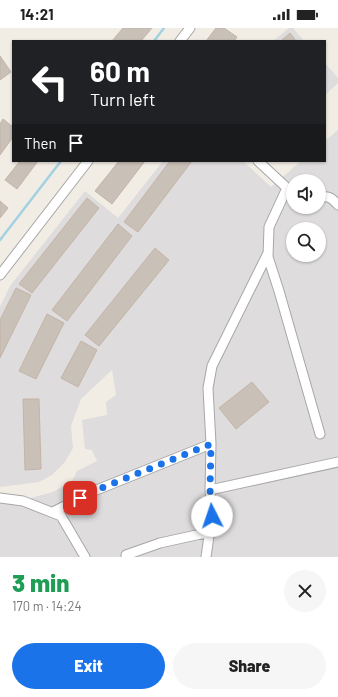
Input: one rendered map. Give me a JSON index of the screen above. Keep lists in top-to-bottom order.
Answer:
{
  "page": {
    "status": "14:21",
    "turn": ["60 m", "Turn left"],
    "then": "Then",
    "heading": ["3 min", "170 m · 14:24"],
    "buttons": ["Exit", "Share"]
  }
}
